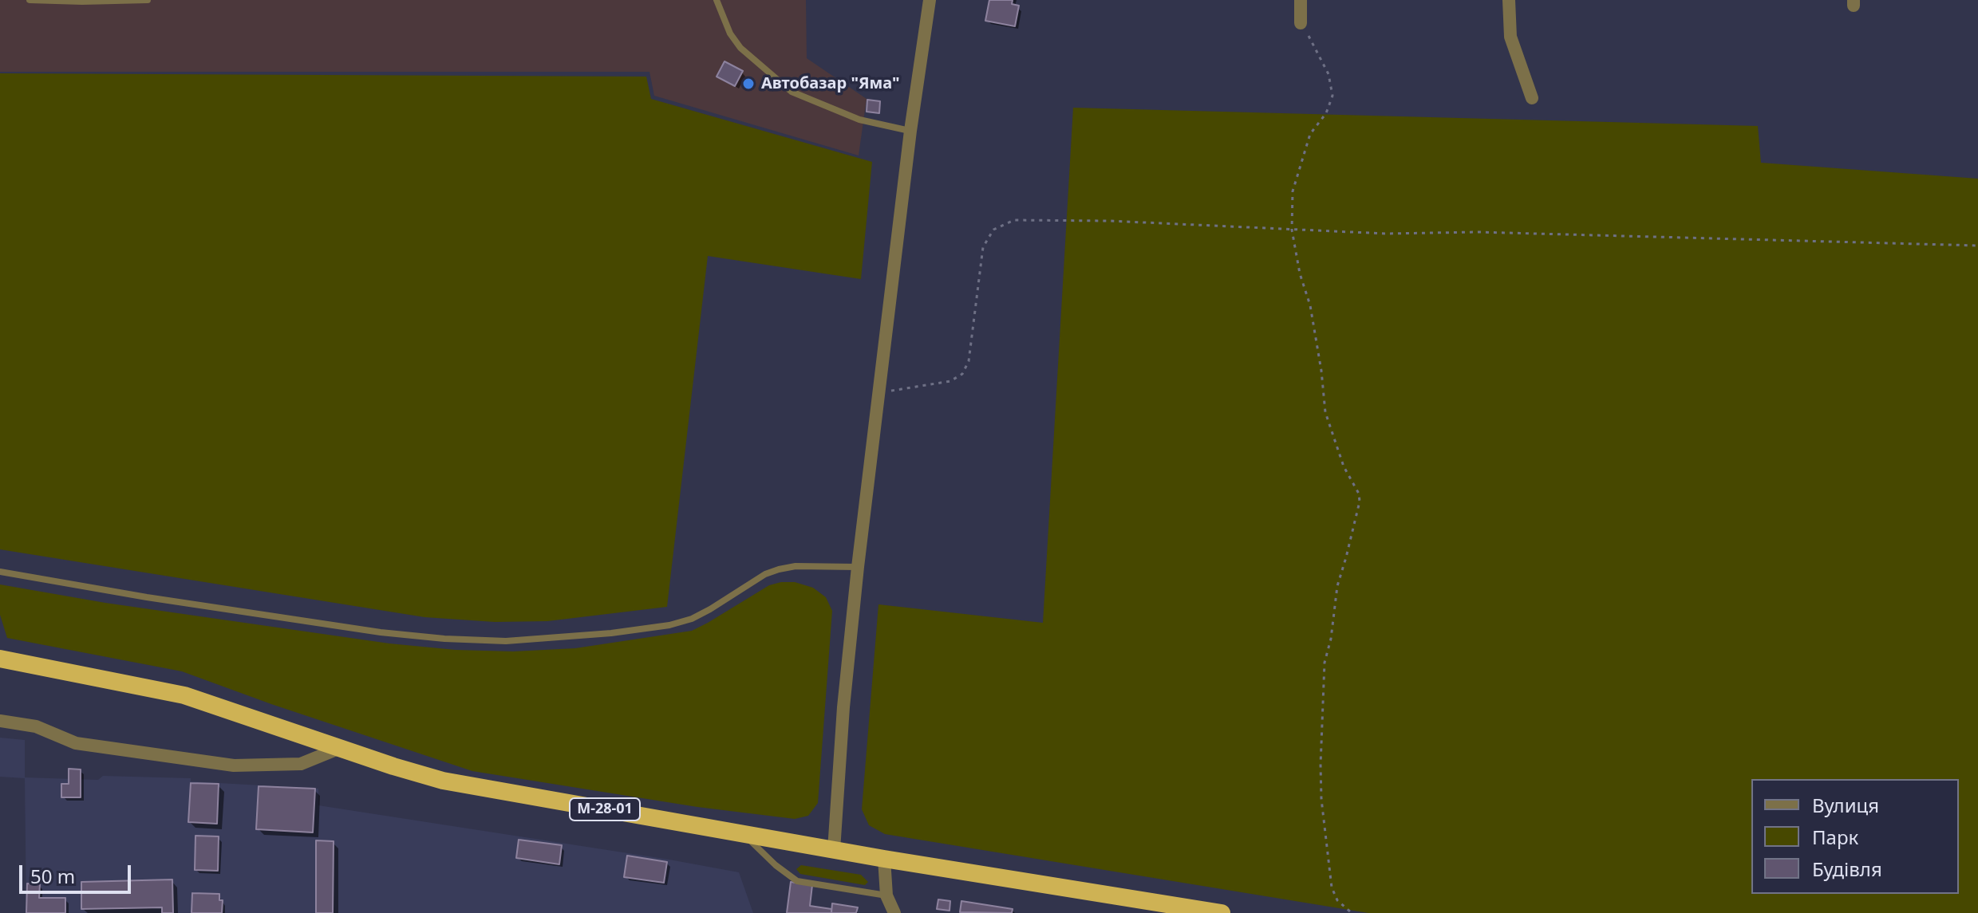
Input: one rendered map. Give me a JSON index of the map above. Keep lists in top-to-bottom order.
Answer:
{
  "streets": {
    "highway": ["М-28-01"]
  },
  "places": ["Автобазар \"Яма\""],
  "legend": ["Вулиця", "Парк", "Будівля"],
  "scale_bar": "50 m"
}
